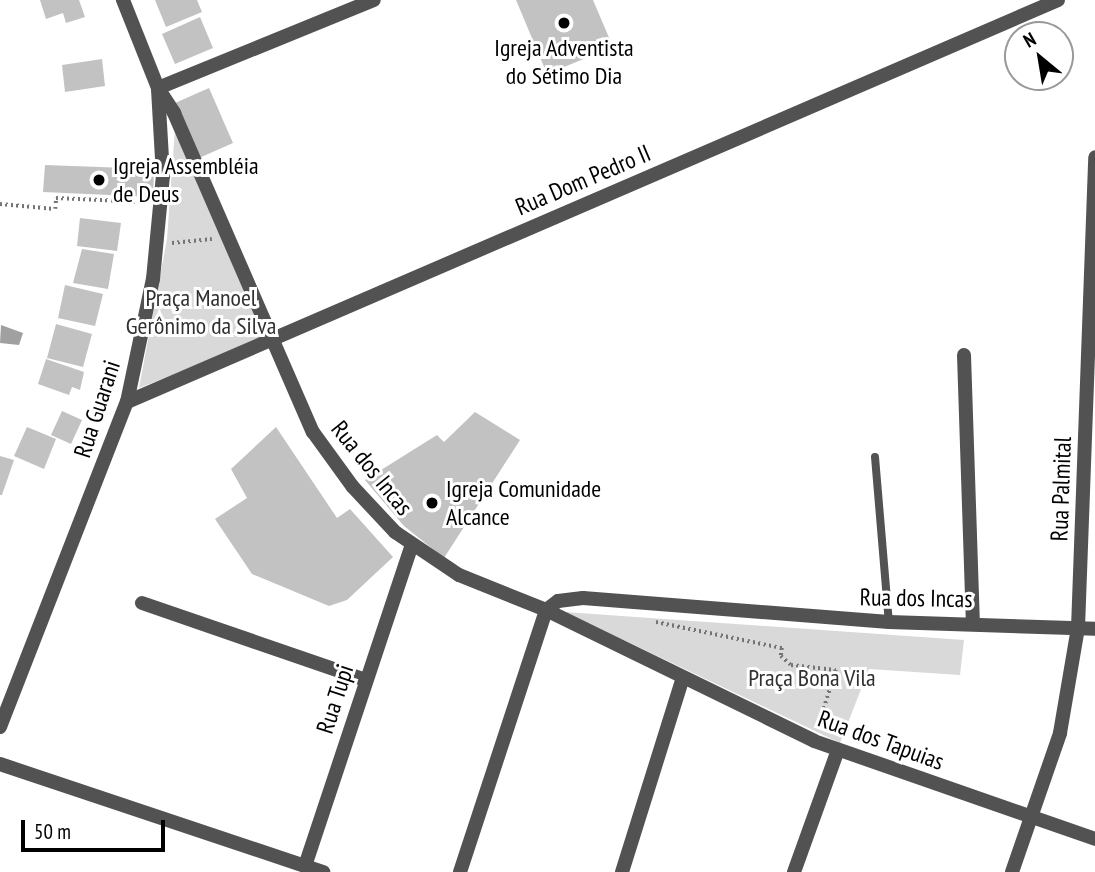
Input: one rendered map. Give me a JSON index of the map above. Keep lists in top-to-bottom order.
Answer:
{
  "streets": {
    "street": [
      "Rua Dom Pedro II",
      "Rua Guarani",
      "Rua dos Incas",
      "Rua Palmital",
      "Rua Tupi",
      "Rua dos Tapuias"
    ]
  },
  "crossings": [
    ["Rua Dom Pedro II", "Rua Guarani"],
    ["Rua Dom Pedro II", "Rua dos Incas"],
    ["Rua Guarani", "Rua dos Incas"],
    ["Rua dos Incas", "Rua Palmital"],
    ["Rua dos Incas", "Rua Tupi"],
    ["Rua dos Incas", "Rua dos Tapuias"],
    ["Rua Palmital", "Rua dos Tapuias"]
  ],
  "parks": ["Praça Manoel Gerônimo da Silva", "Praça Bona Vila"],
  "places": ["Igreja Adventista do Sétimo Dia", "Igreja Assembléia de Deus", "Igreja Comunidade Alcance"],
  "scale_bar": "50 m",
  "north": "top left"
}
